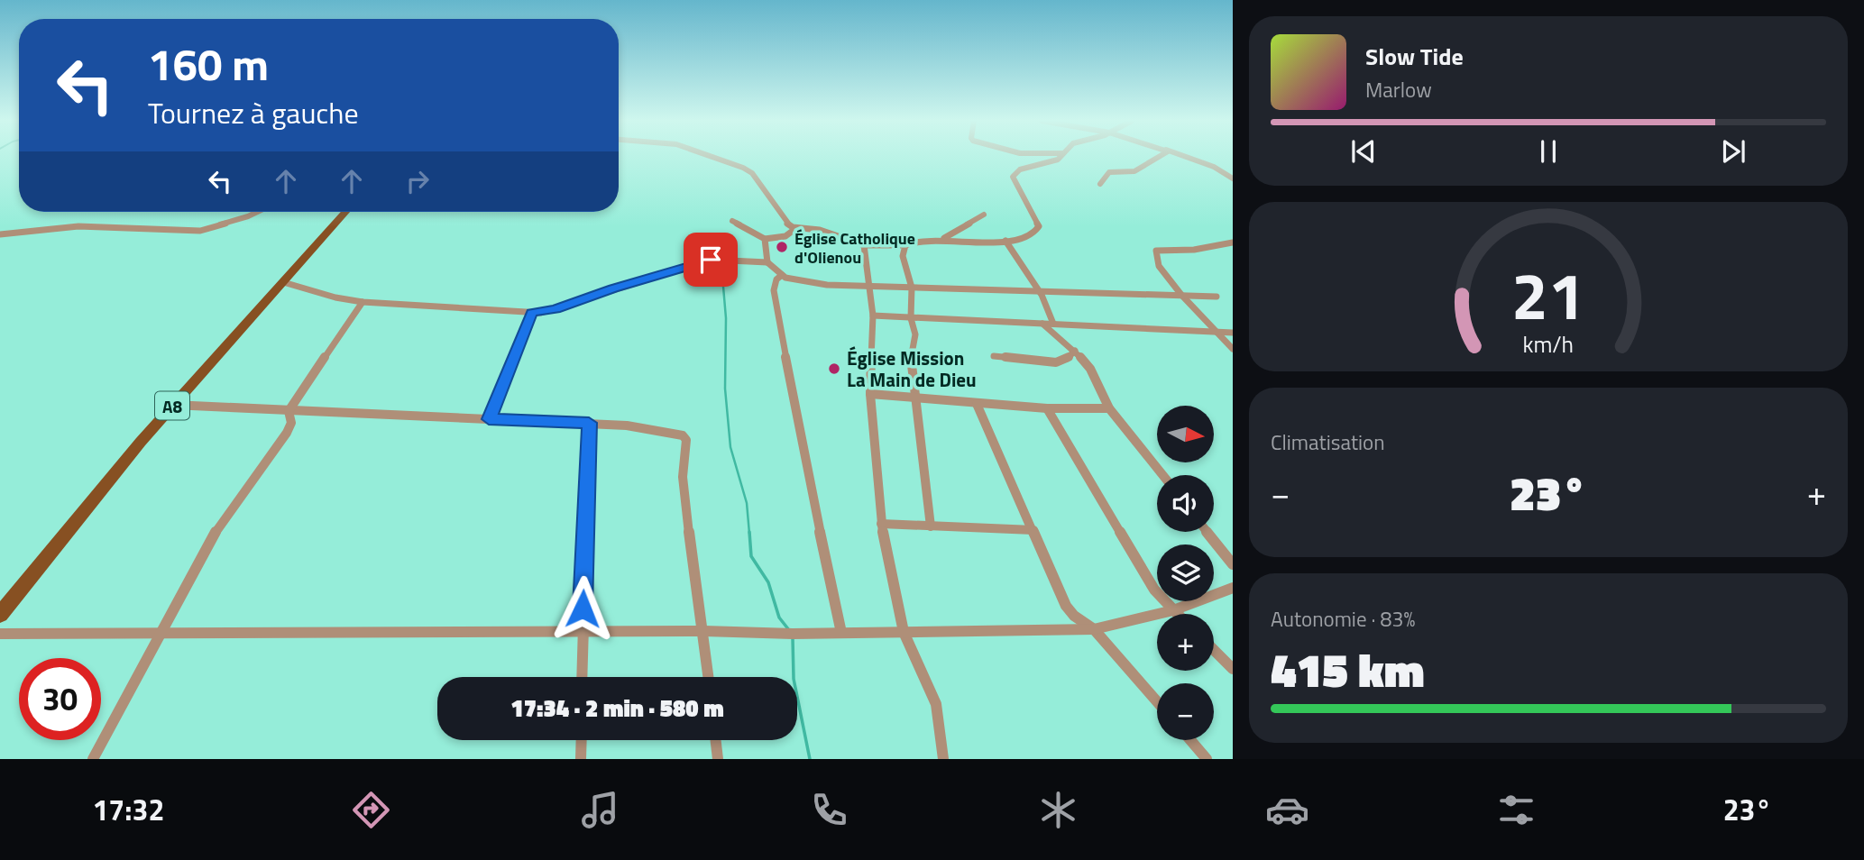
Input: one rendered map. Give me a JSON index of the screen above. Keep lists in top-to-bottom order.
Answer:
{
  "streets": {
    "main road": ["A8"]
  },
  "places": ["Église Catholique d'Olienou", "Église Mission La Main de Dieu"],
  "north": "right",
  "page": {
    "turn": ["160 m", "Tournez à gauche"],
    "song": ["Slow Tide", "Marlow"],
    "tile": [
      "Climatisation",
      ["Autonomie · 83%", "415 km"]
    ],
    "map_buttons": ["+", "−"],
    "heat": ["−", "23°", "+"],
    "limit": "30",
    "trip": "17:34 · 2 min · 580 m",
    "tabs": ["17:32", "23°"],
    "gauge": ["21", "km/h"]
  }
}
